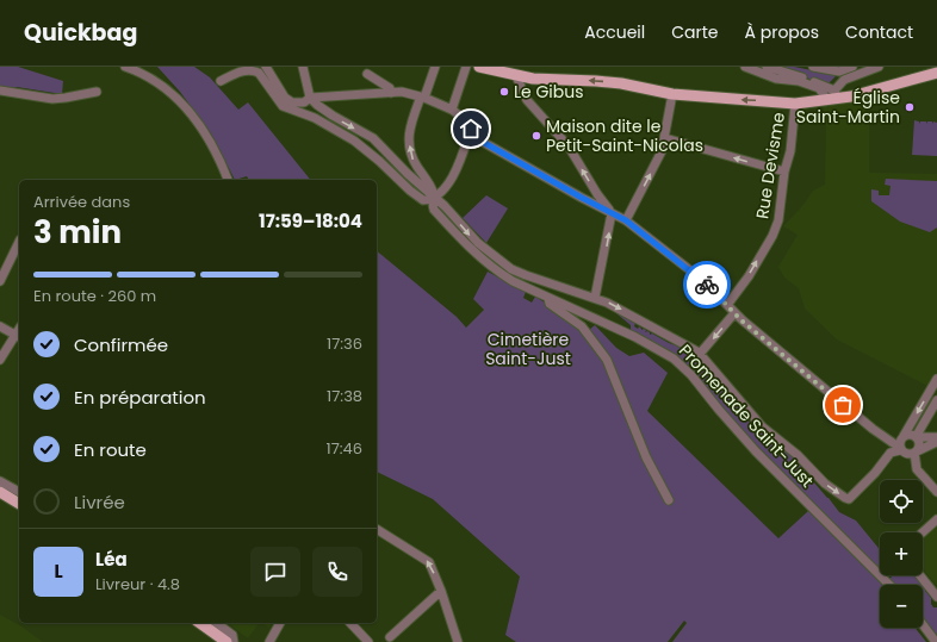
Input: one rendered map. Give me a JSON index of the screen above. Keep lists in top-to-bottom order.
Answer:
{
  "streets": {
    "street": ["Rue Devisme", "Promenade Saint-Just"]
  },
  "one_way": ["Rue Devisme"],
  "parks": ["Cimetière Saint-Just"],
  "places": ["Le Gibus", "Église Saint-Martin", "Maison dite le Petit-Saint-Nicolas"],
  "page": {
    "header": "Quickbag",
    "nav": [
      "Accueil",
      "Carte",
      "À propos",
      "Contact"
    ],
    "heading": ["3 min", "Arrivée dans", "17:59–18:04"],
    "panel": ["Léa", "Livreur · 4.8"],
    "bar": "En route · 260 m",
    "list": [
      ["Confirmée", "17:36"],
      ["En préparation", "17:38"],
      ["En route", "17:46"],
      "Livrée"
    ],
    "map_buttons": ["+", "−"],
    "round": "L"
  }
}
